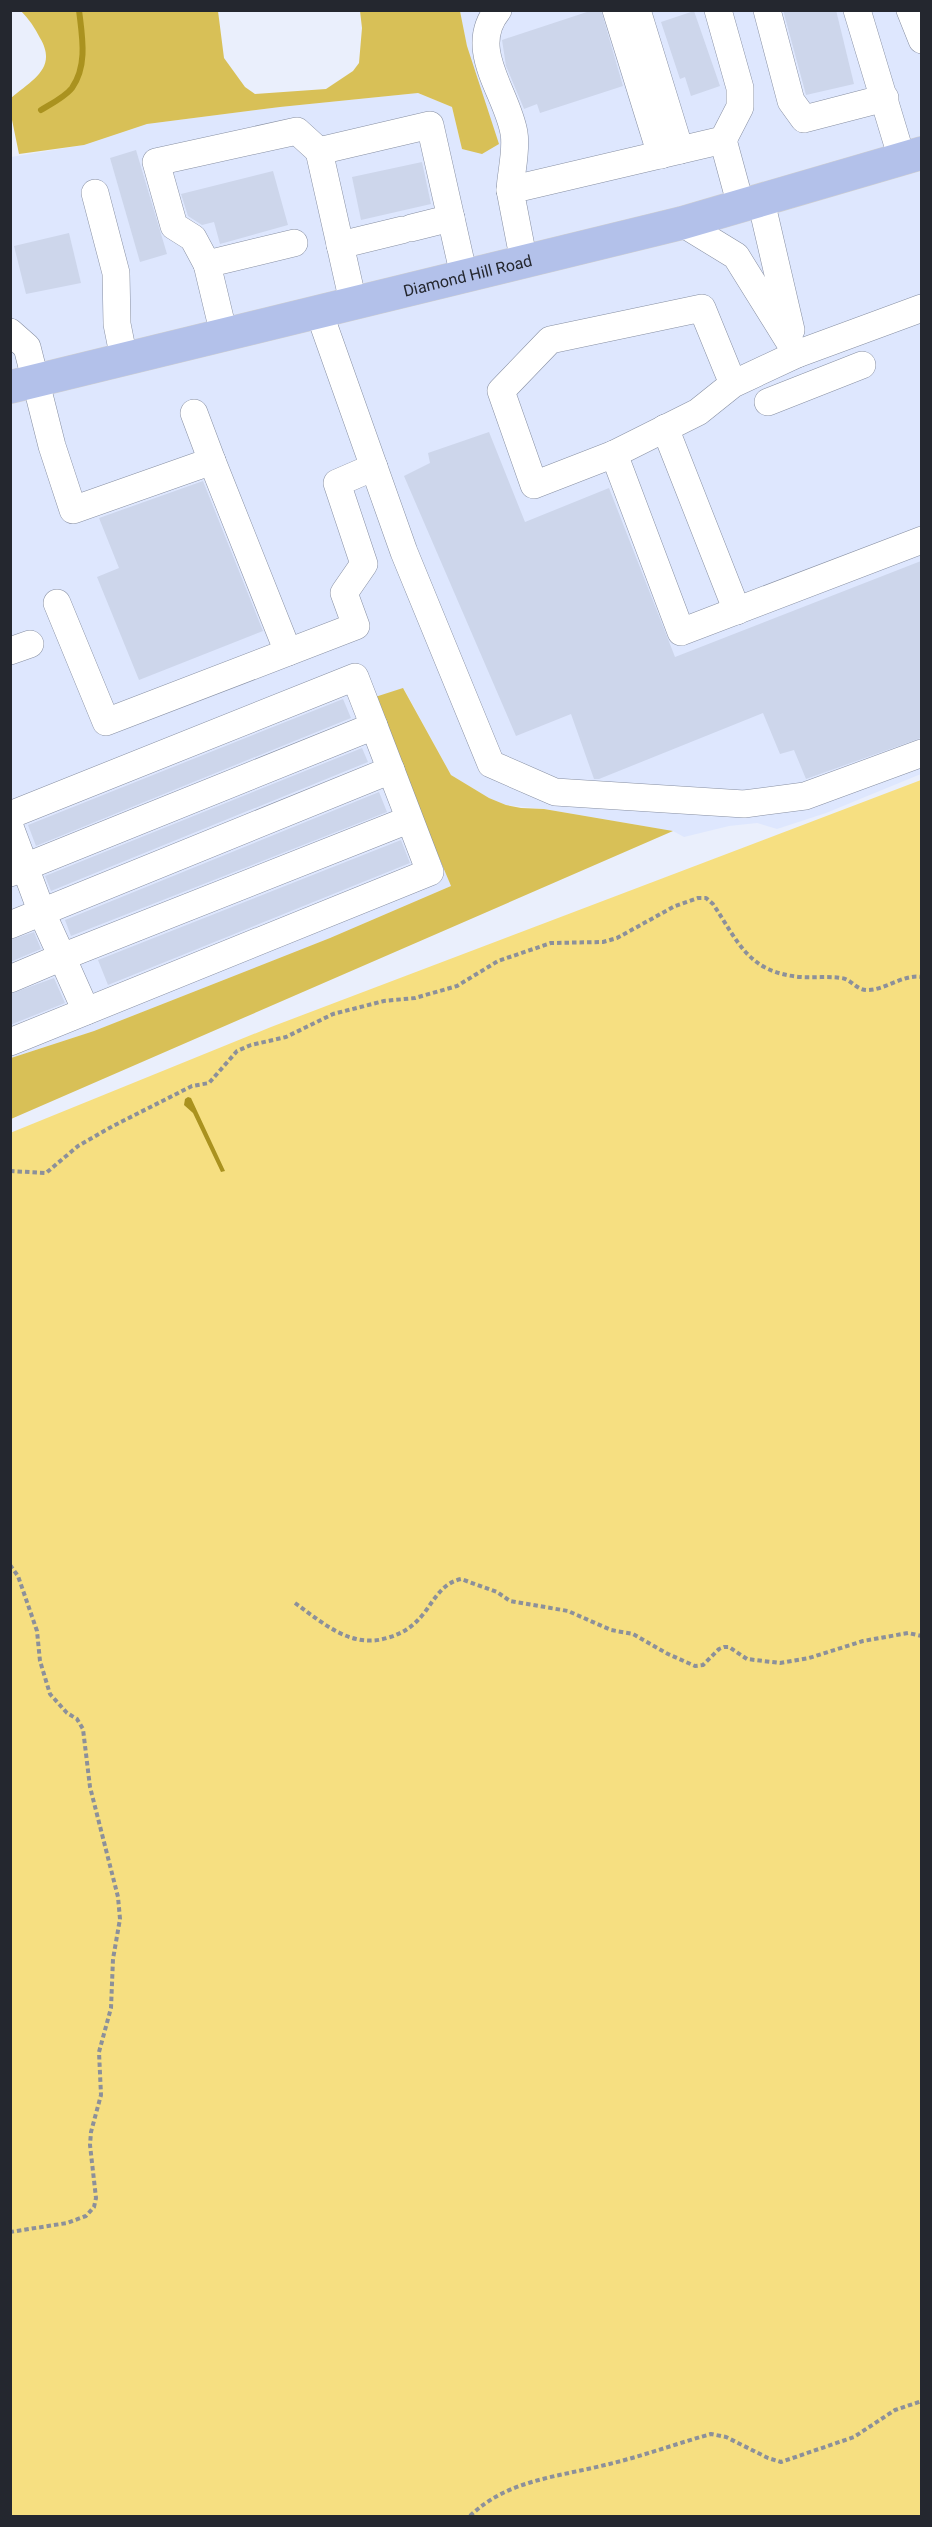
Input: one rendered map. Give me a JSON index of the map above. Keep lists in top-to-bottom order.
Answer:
{
  "streets": {
    "main road": ["Diamond Hill Road"]
  }
}
